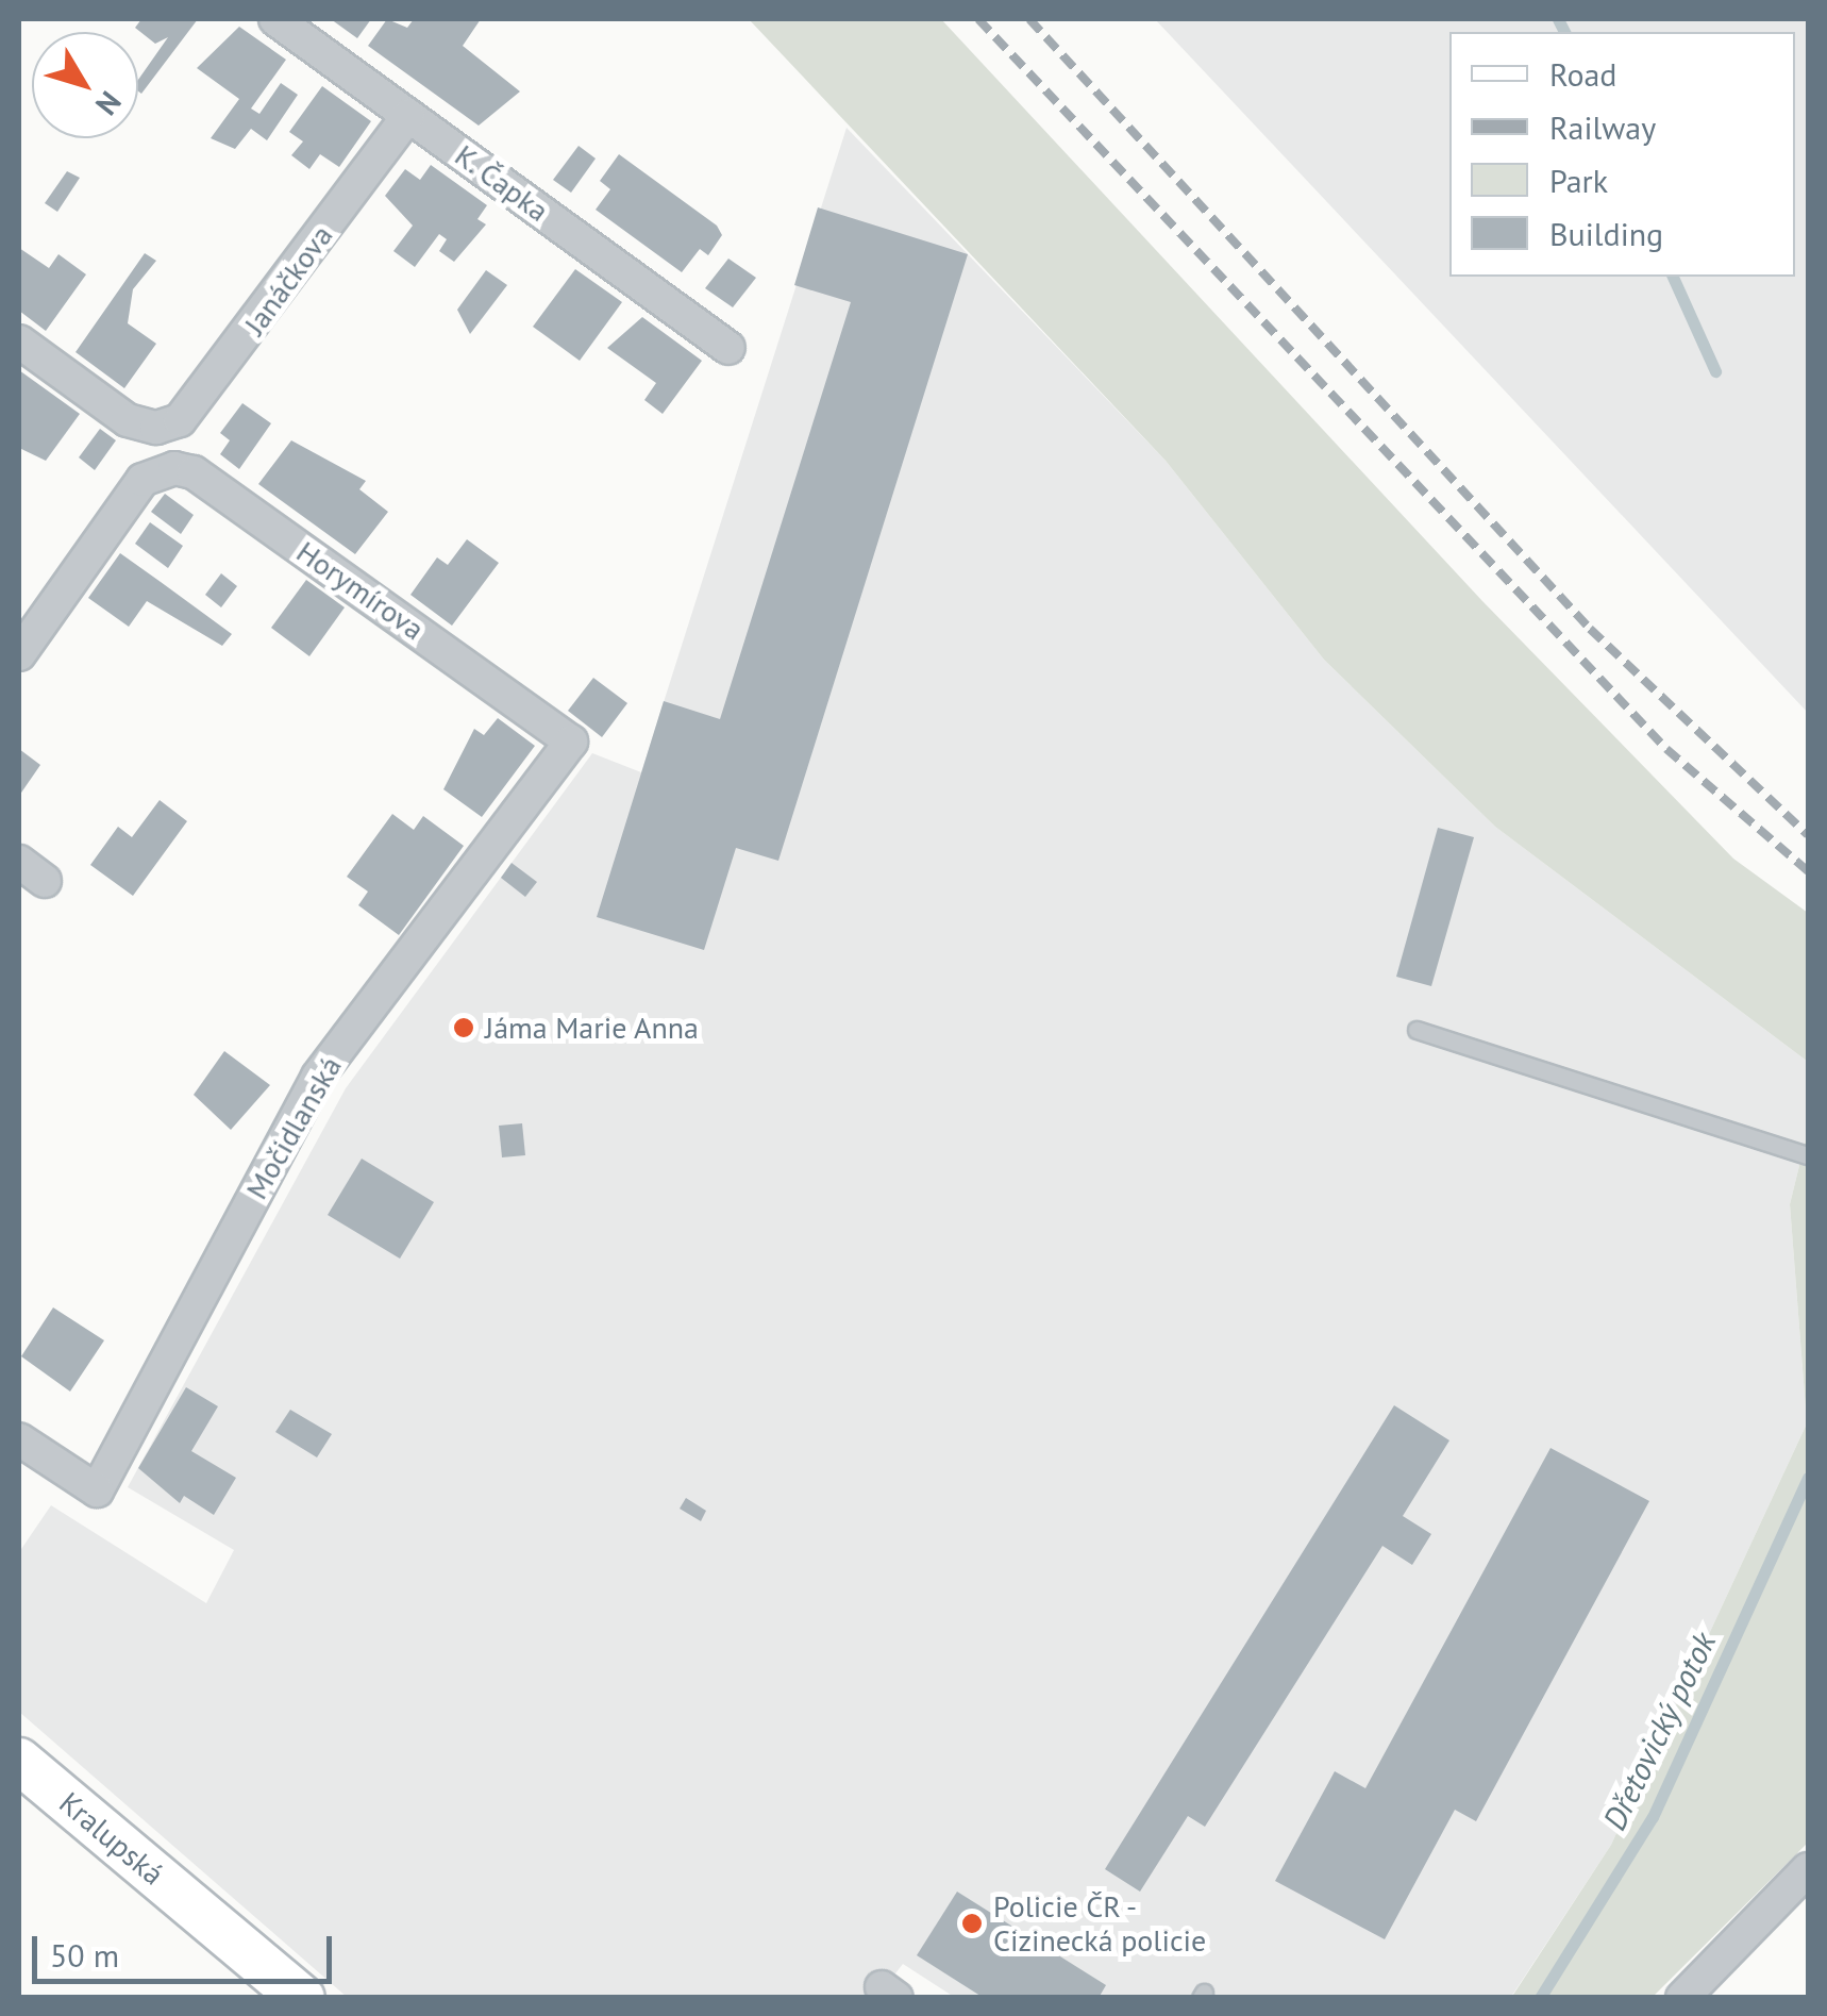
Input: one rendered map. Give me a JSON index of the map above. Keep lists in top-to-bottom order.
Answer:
{
  "streets": {
    "main road": ["Kralupská"],
    "street": [
      "K. Čapka",
      "Janáčkova",
      "Horymírova",
      "Močidlanská"
    ]
  },
  "crossings": [
    ["K. Čapka", "Janáčkova"],
    ["Horymírova", "Močidlanská"]
  ],
  "water": ["Dřetovický potok"],
  "places": ["Jáma Marie Anna", "Policie ČR - Cizinecká policie"],
  "legend": [
    "Road",
    "Railway",
    "Park",
    "Building"
  ],
  "scale_bar": "50 m",
  "north": "bottom right"
}
